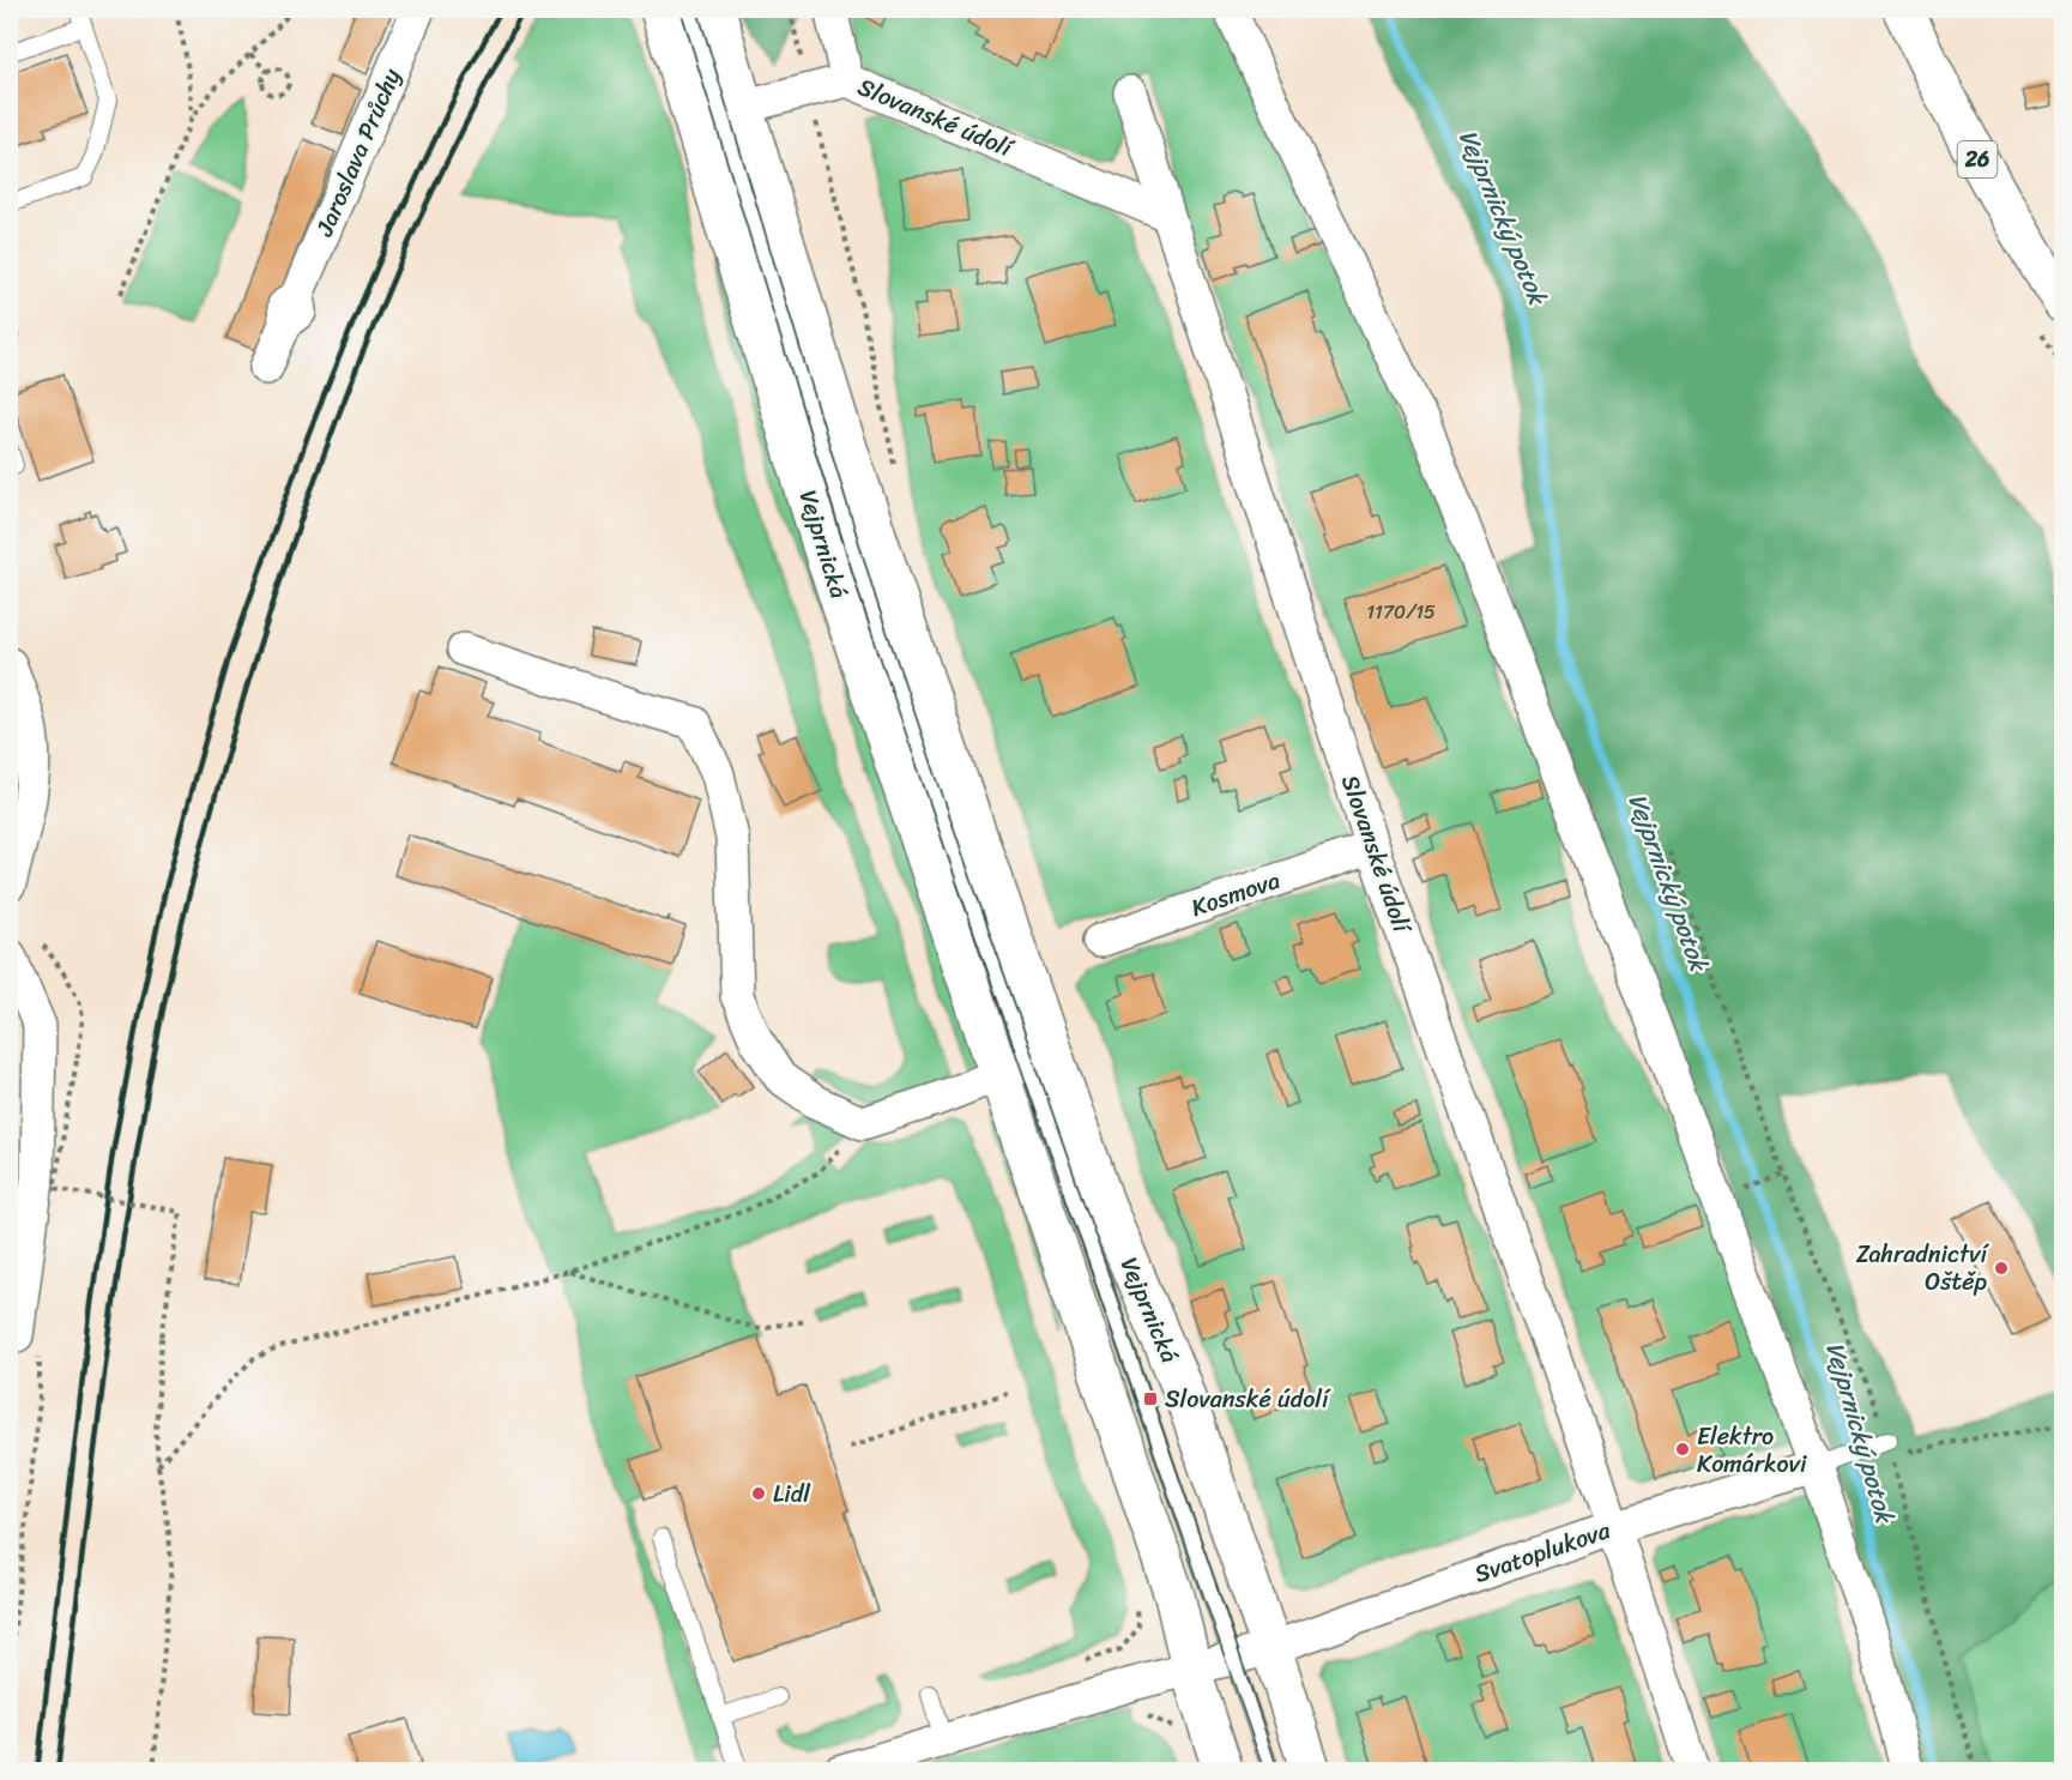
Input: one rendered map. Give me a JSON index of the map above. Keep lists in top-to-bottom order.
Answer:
{
  "streets": {
    "main road": ["26", "Vejprnická"],
    "street": [
      "Slovanské údolí",
      "Jaroslava Průchy",
      "Kosmova",
      "Svatoplukova"
    ]
  },
  "crossings": [
    ["Slovanské údolí", "Vejprnická"],
    ["Slovanské údolí", "Kosmova"],
    ["Slovanské údolí", "Svatoplukova"],
    ["Vejprnická", "Svatoplukova"]
  ],
  "water": ["Vejprnický potok"],
  "places": {
    "other": ["Zahradnictví Oštěp", "Elektro Komárkovi", "Lidl"],
    "transit": ["Slovanské údolí"]
  },
  "house_numbers": ["1170/15"]
}
